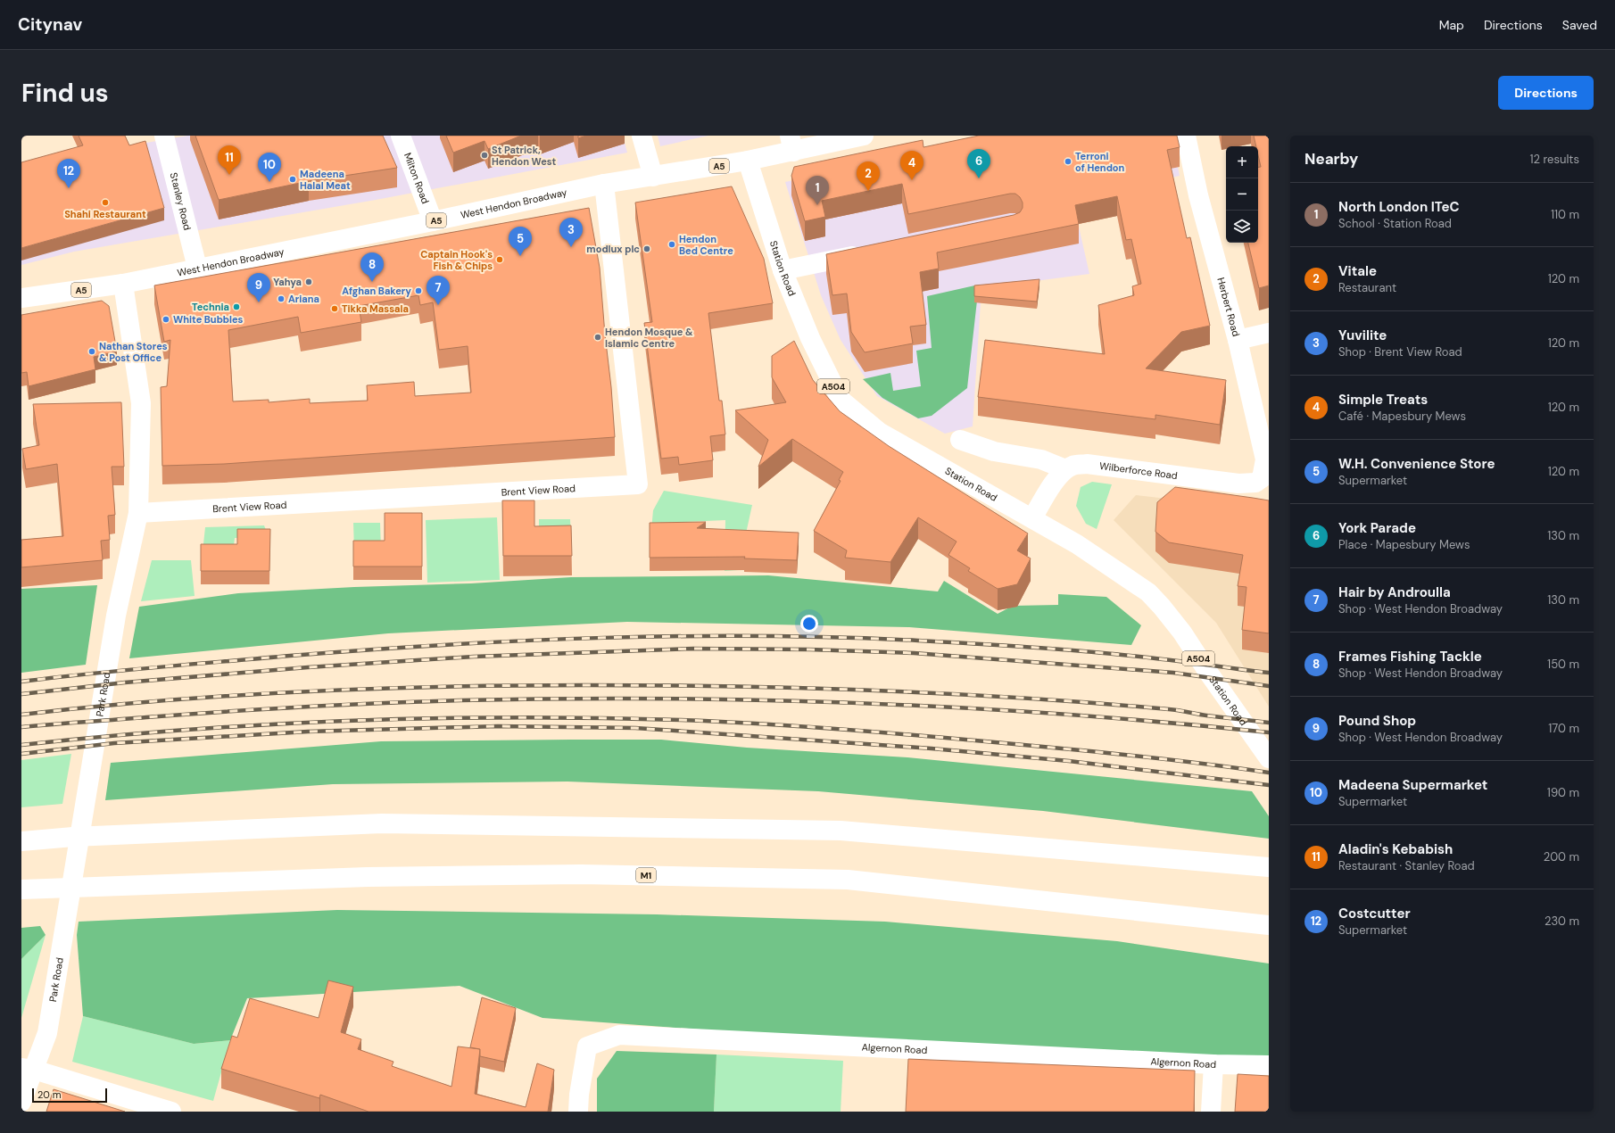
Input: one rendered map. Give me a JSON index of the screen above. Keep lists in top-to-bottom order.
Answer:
{
  "streets": {
    "main road": [
      "A5",
      "Milton Road",
      "Stanley Road",
      "West Hendon Broadway",
      "Station Road",
      "Herbert Road",
      "A504",
      "Wilberforce Road",
      "Brent View Road",
      "Park Road",
      "M1",
      "Algernon Road"
    ]
  },
  "crossings": [
    ["A5", "West Hendon Broadway"],
    ["A5", "Park Road"],
    ["Milton Road", "West Hendon Broadway"],
    ["Stanley Road", "West Hendon Broadway"],
    ["West Hendon Broadway", "Station Road"],
    ["West Hendon Broadway", "Brent View Road"],
    ["West Hendon Broadway", "Park Road"],
    ["Herbert Road", "Wilberforce Road"],
    ["Brent View Road", "Park Road"]
  ],
  "places": [
    "St Patrick, Hendon West",
    "Terroni of Hendon",
    "Madeena Halal Meat",
    "Shahi Restaurant",
    "Hendon Bed Centre",
    "modlux plc",
    "Captain Hook's Fish & Chips",
    "Yahya",
    "Afghan Bakery",
    "Ariana",
    "Technia",
    "Tikka Massala",
    "White Bubbles",
    "Hendon Mosque & Islamic Centre",
    "Nathan Stores & Post Office"
  ],
  "scale_bar": "20 m",
  "page": {
    "header": "Citynav",
    "nav": ["Map", "Directions", "Saved"],
    "buttons": "Directions",
    "title": "Find us",
    "heading": ["Nearby", "12 results"],
    "pins": [
      "11",
      "6",
      "4",
      "10",
      "12",
      "2",
      "1",
      "3",
      "5",
      "8",
      "9",
      "7"
    ],
    "map_buttons": ["+", "−"],
    "list": [
      {
        "mark": "1",
        "name": "North London ITeC",
        "note": "School · Station Road",
        "value": "110 m"
      },
      {
        "mark": "2",
        "name": "Vitale",
        "note": "Restaurant",
        "value": "120 m"
      },
      {
        "mark": "3",
        "name": "Yuvilite",
        "note": "Shop · Brent View Road",
        "value": "120 m"
      },
      {
        "mark": "4",
        "name": "Simple Treats",
        "note": "Café · Mapesbury Mews",
        "value": "120 m"
      },
      {
        "mark": "5",
        "name": "W.H. Convenience Store",
        "note": "Supermarket",
        "value": "120 m"
      },
      {
        "mark": "6",
        "name": "York Parade",
        "note": "Place · Mapesbury Mews",
        "value": "130 m"
      },
      {
        "mark": "7",
        "name": "Hair by Androulla",
        "note": "Shop · West Hendon Broadway",
        "value": "130 m"
      },
      {
        "mark": "8",
        "name": "Frames Fishing Tackle",
        "note": "Shop · West Hendon Broadway",
        "value": "150 m"
      },
      {
        "mark": "9",
        "name": "Pound Shop",
        "note": "Shop · West Hendon Broadway",
        "value": "170 m"
      },
      {
        "mark": "10",
        "name": "Madeena Supermarket",
        "note": "Supermarket",
        "value": "190 m"
      },
      {
        "mark": "11",
        "name": "Aladin's Kebabish",
        "note": "Restaurant · Stanley Road",
        "value": "200 m"
      },
      {
        "mark": "12",
        "name": "Costcutter",
        "note": "Supermarket",
        "value": "230 m"
      }
    ],
    "scale": "20 m"
  }
}
